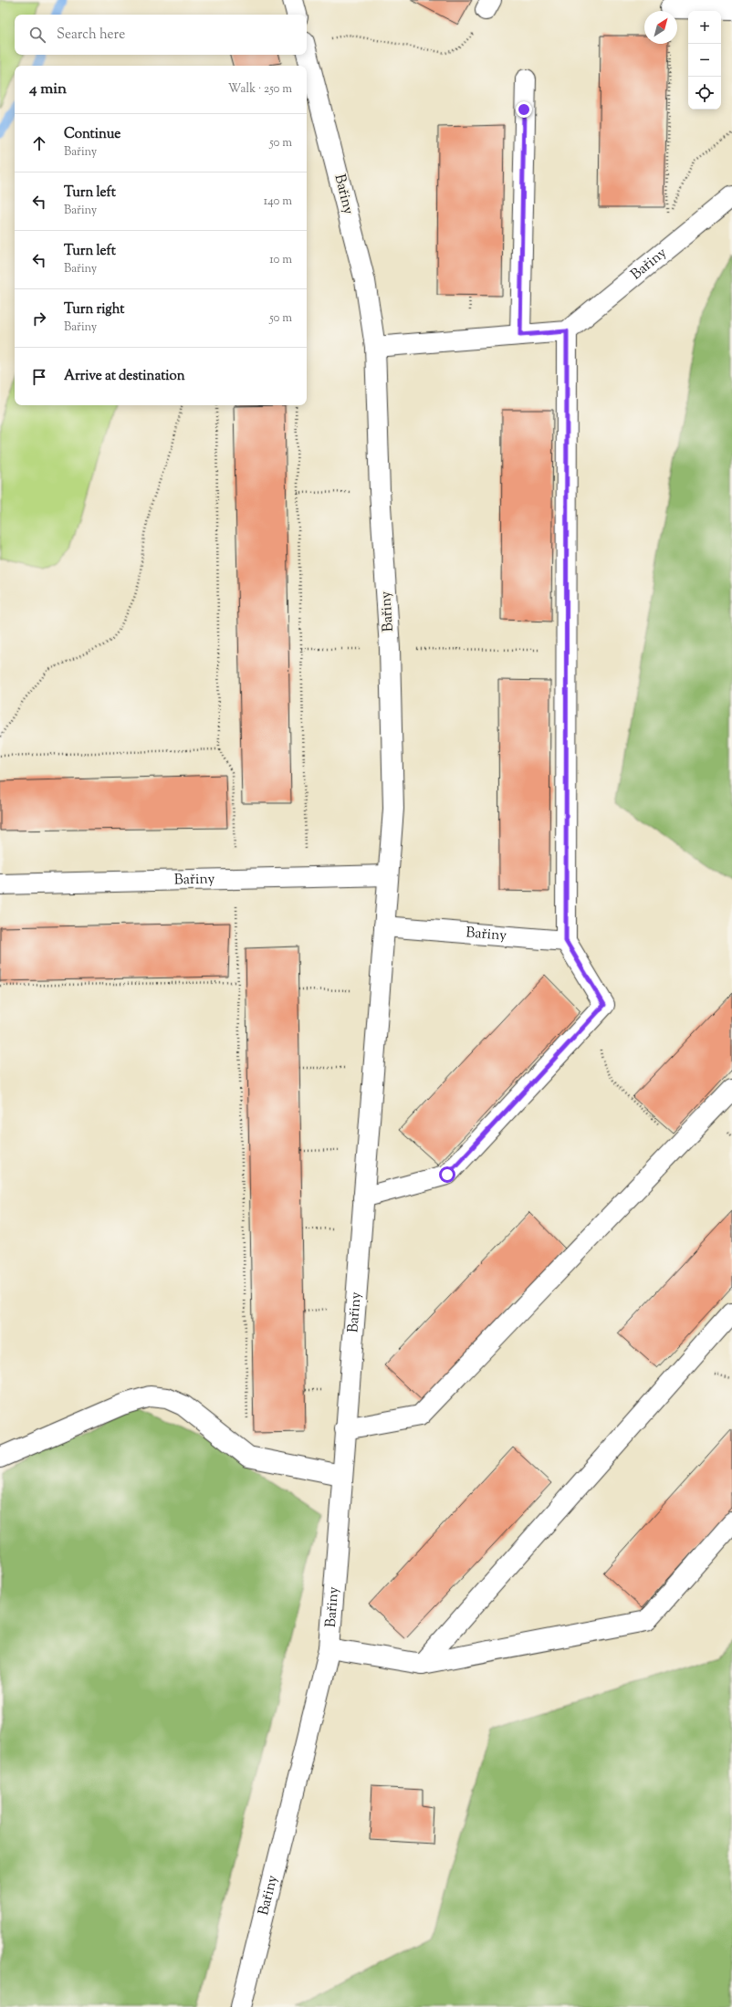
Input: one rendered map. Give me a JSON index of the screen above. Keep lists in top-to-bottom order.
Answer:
{
  "streets": {
    "street": ["Bařiny"]
  },
  "north": "top right",
  "page": {
    "map_buttons": ["+", "−"],
    "search": "Search here",
    "heading": ["4 min", "Walk · 250 m"],
    "list": [
      ["Continue", "Bařiny", "50 m"],
      ["Turn left", "Bařiny", "140 m"],
      ["Turn left", "Bařiny", "10 m"],
      ["Turn right", "Bařiny", "50 m"],
      "Arrive at destination"
    ]
  }
}
